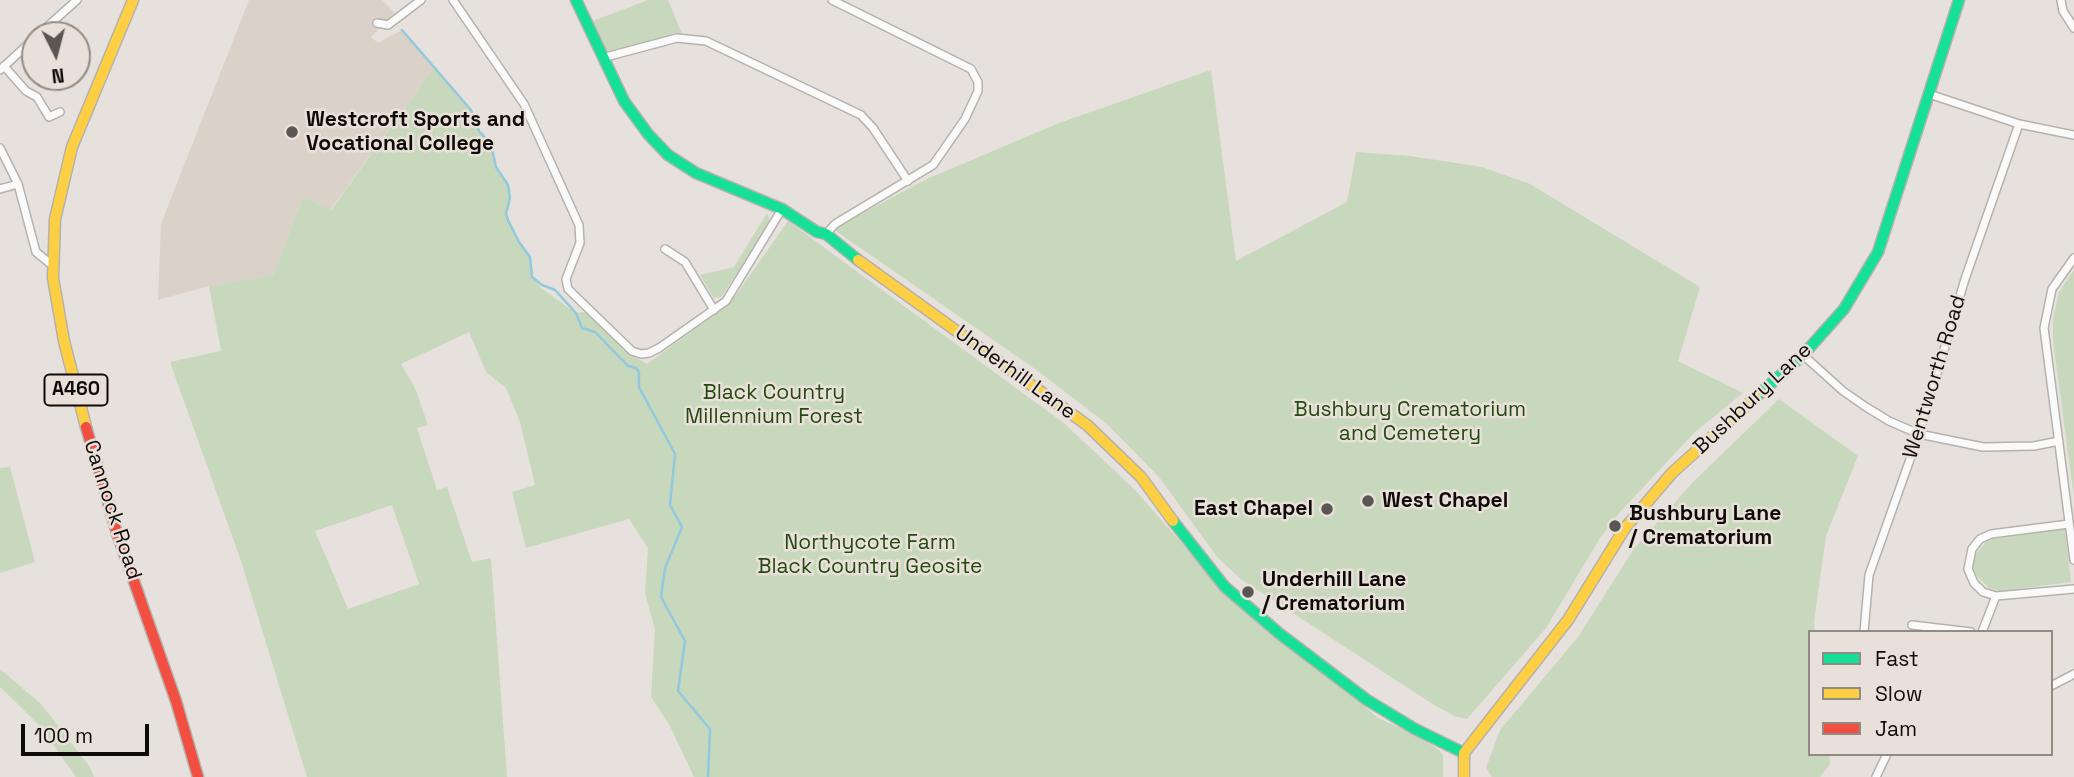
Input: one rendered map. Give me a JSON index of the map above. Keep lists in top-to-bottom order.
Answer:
{
  "streets": {
    "main road": [
      "Underhill Lane",
      "A460",
      "Bushbury Lane",
      "Cannock Road"
    ],
    "street": ["Wentworth Road"]
  },
  "crossings": [
    ["Underhill Lane", "Bushbury Lane"]
  ],
  "parks": ["Black Country Millennium Forest", "Bushbury Crematorium and Cemetery", "Northycote Farm Black Country Geosite"],
  "places": [
    "Westcroft Sports and Vocational College",
    "West Chapel",
    "East Chapel",
    "Bushbury Lane / Crematorium",
    "Underhill Lane / Crematorium"
  ],
  "legend": ["Fast", "Slow", "Jam"],
  "scale_bar": "100 m",
  "north": "bottom"
}
